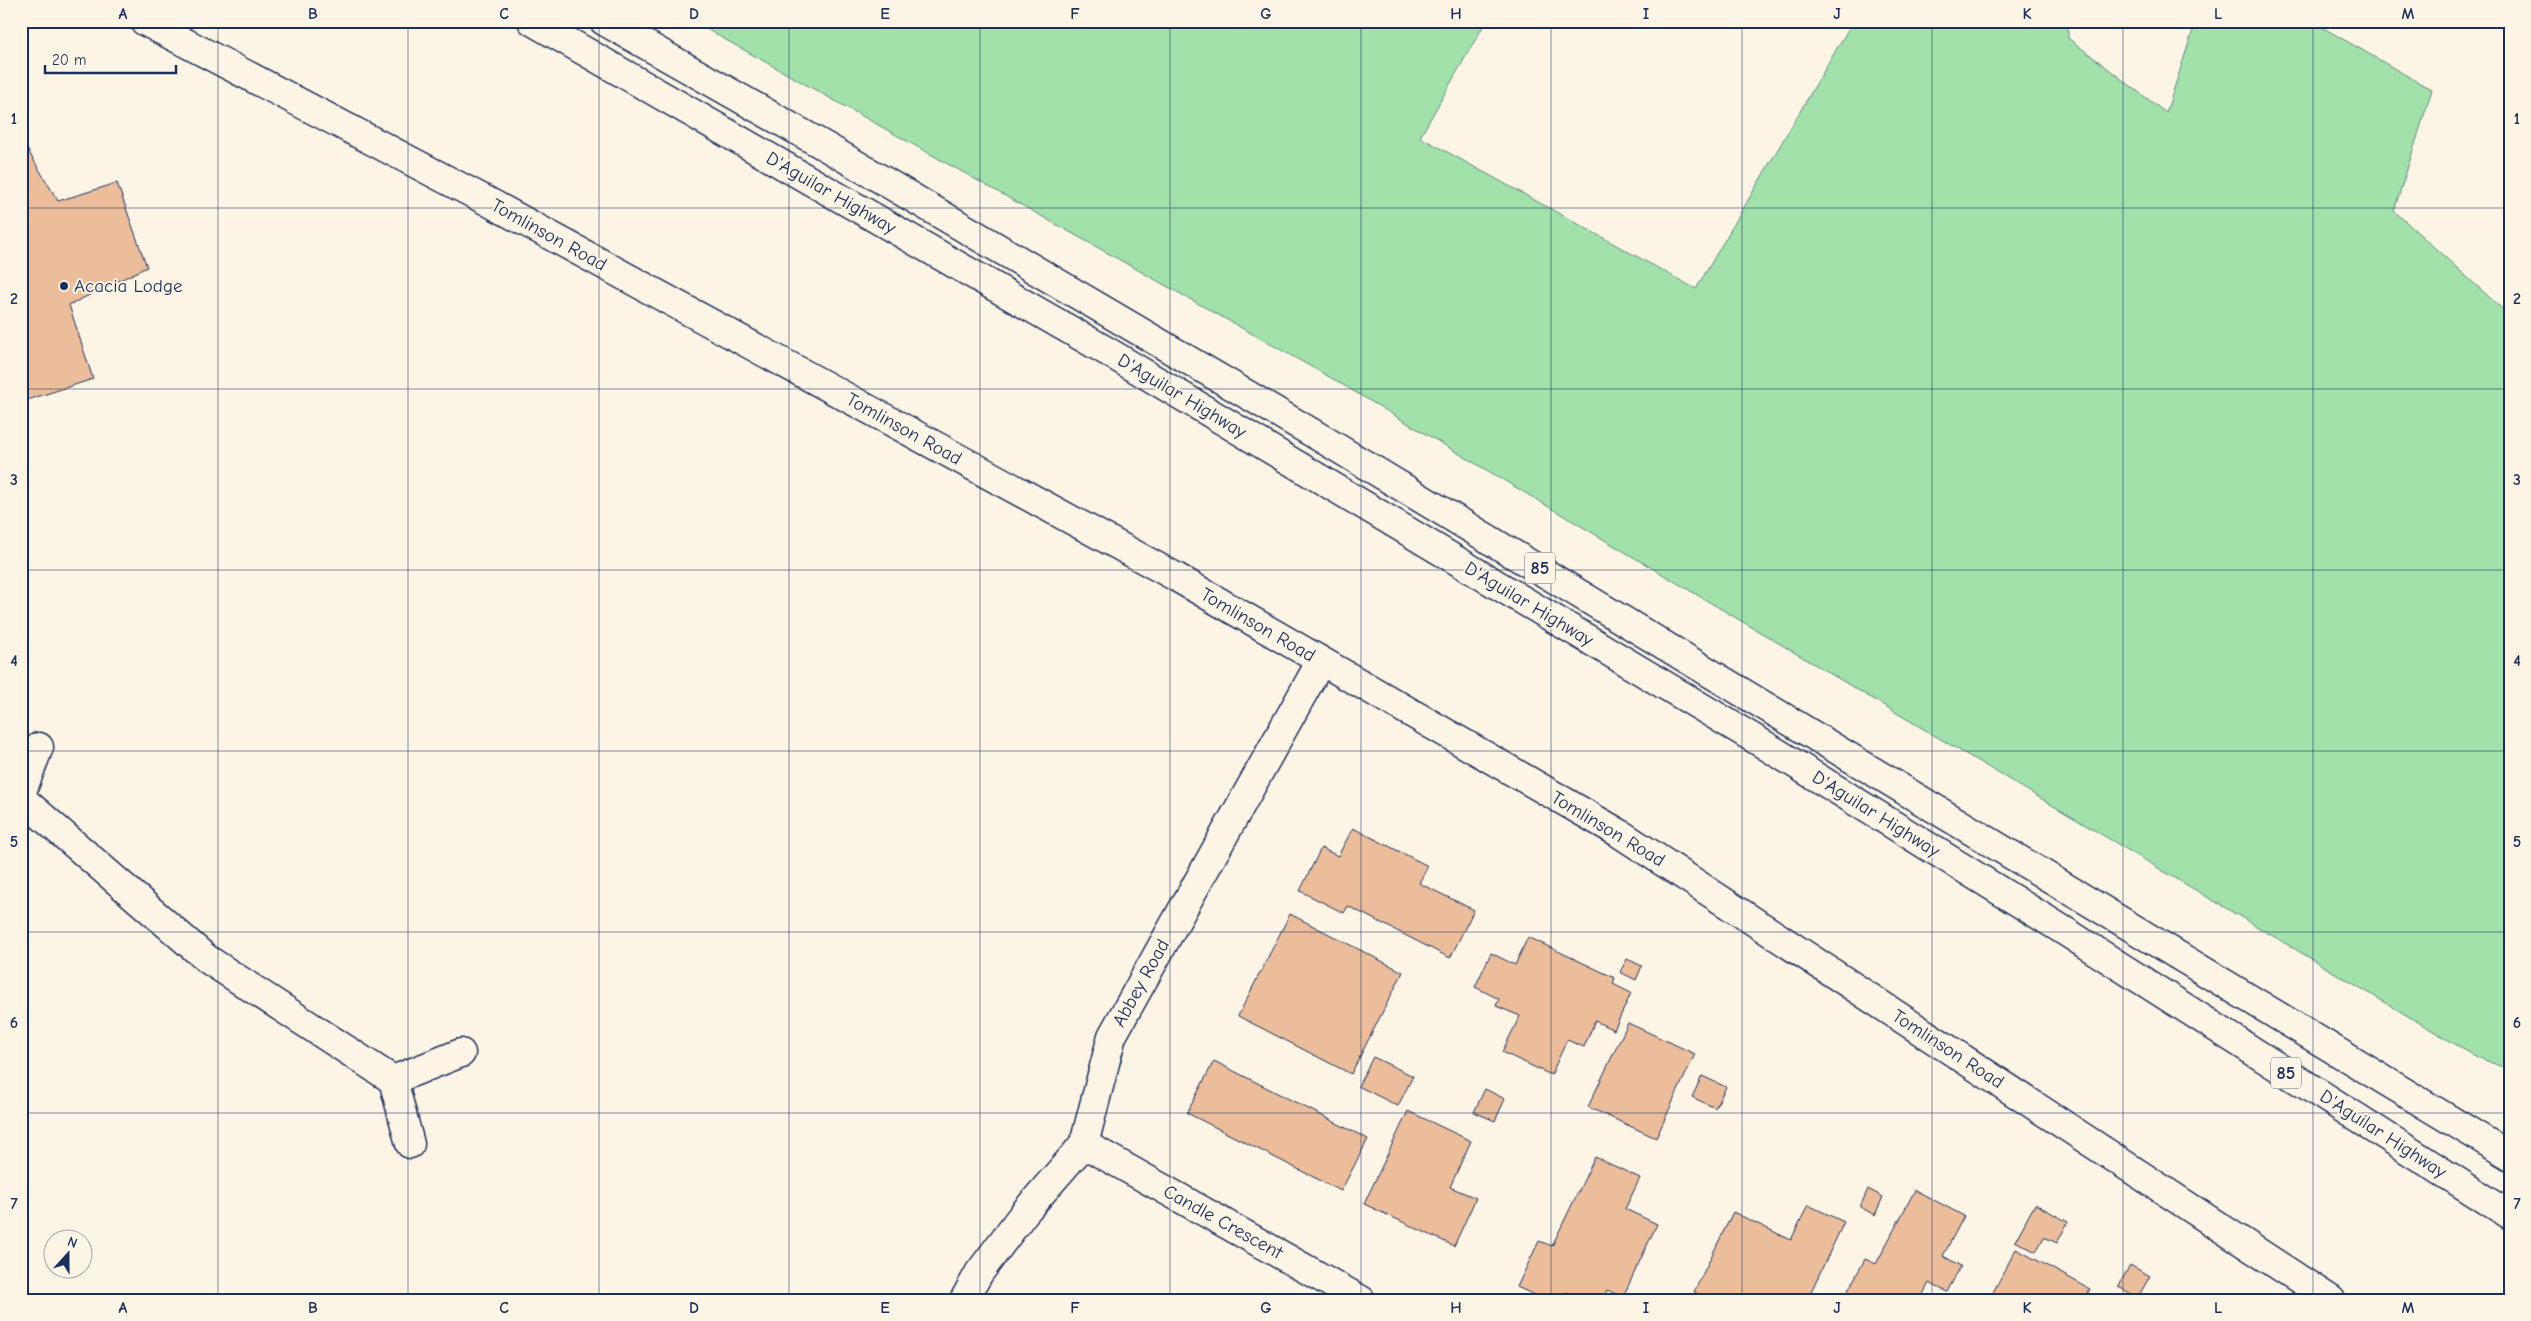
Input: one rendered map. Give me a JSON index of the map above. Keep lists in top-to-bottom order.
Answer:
{
  "streets": {
    "main road": [
      "D'Aguilar Highway",
      "Tomlinson Road",
      "85",
      "Abbey Road",
      "Candle Crescent"
    ]
  },
  "crossings": [
    ["Tomlinson Road", "Abbey Road"],
    ["Abbey Road", "Candle Crescent"]
  ],
  "places": ["Acacia Lodge"],
  "scale_bar": "20 m",
  "north": "top",
  "grid": {
    "columns": [
      "A",
      "B",
      "C",
      "D",
      "E",
      "F",
      "G",
      "H",
      "I",
      "J",
      "K",
      "L",
      "M"
    ],
    "rows": [
      "1",
      "2",
      "3",
      "4",
      "5",
      "6",
      "7"
    ]
  }
}
